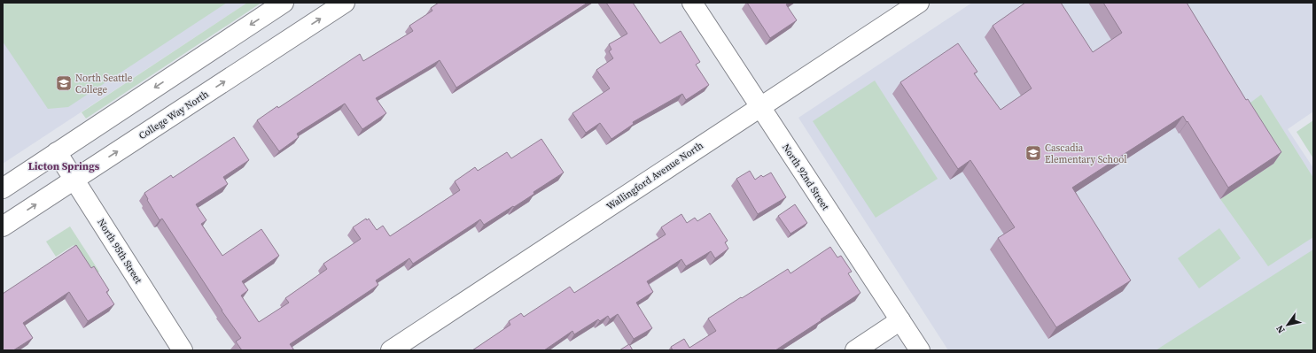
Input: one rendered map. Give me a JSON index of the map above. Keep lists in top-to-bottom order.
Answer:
{
  "streets": {
    "street": [
      "College Way North",
      "Wallingford Avenue North",
      "North 92nd Street",
      "North 95th Street"
    ]
  },
  "crossings": [
    ["College Way North", "North 95th Street"],
    ["Wallingford Avenue North", "North 92nd Street"]
  ],
  "districts": ["Licton Springs"],
  "places": {
    "school or university": ["North Seattle College", "Cascadia Elementary School"]
  },
  "north": "bottom left"
}
